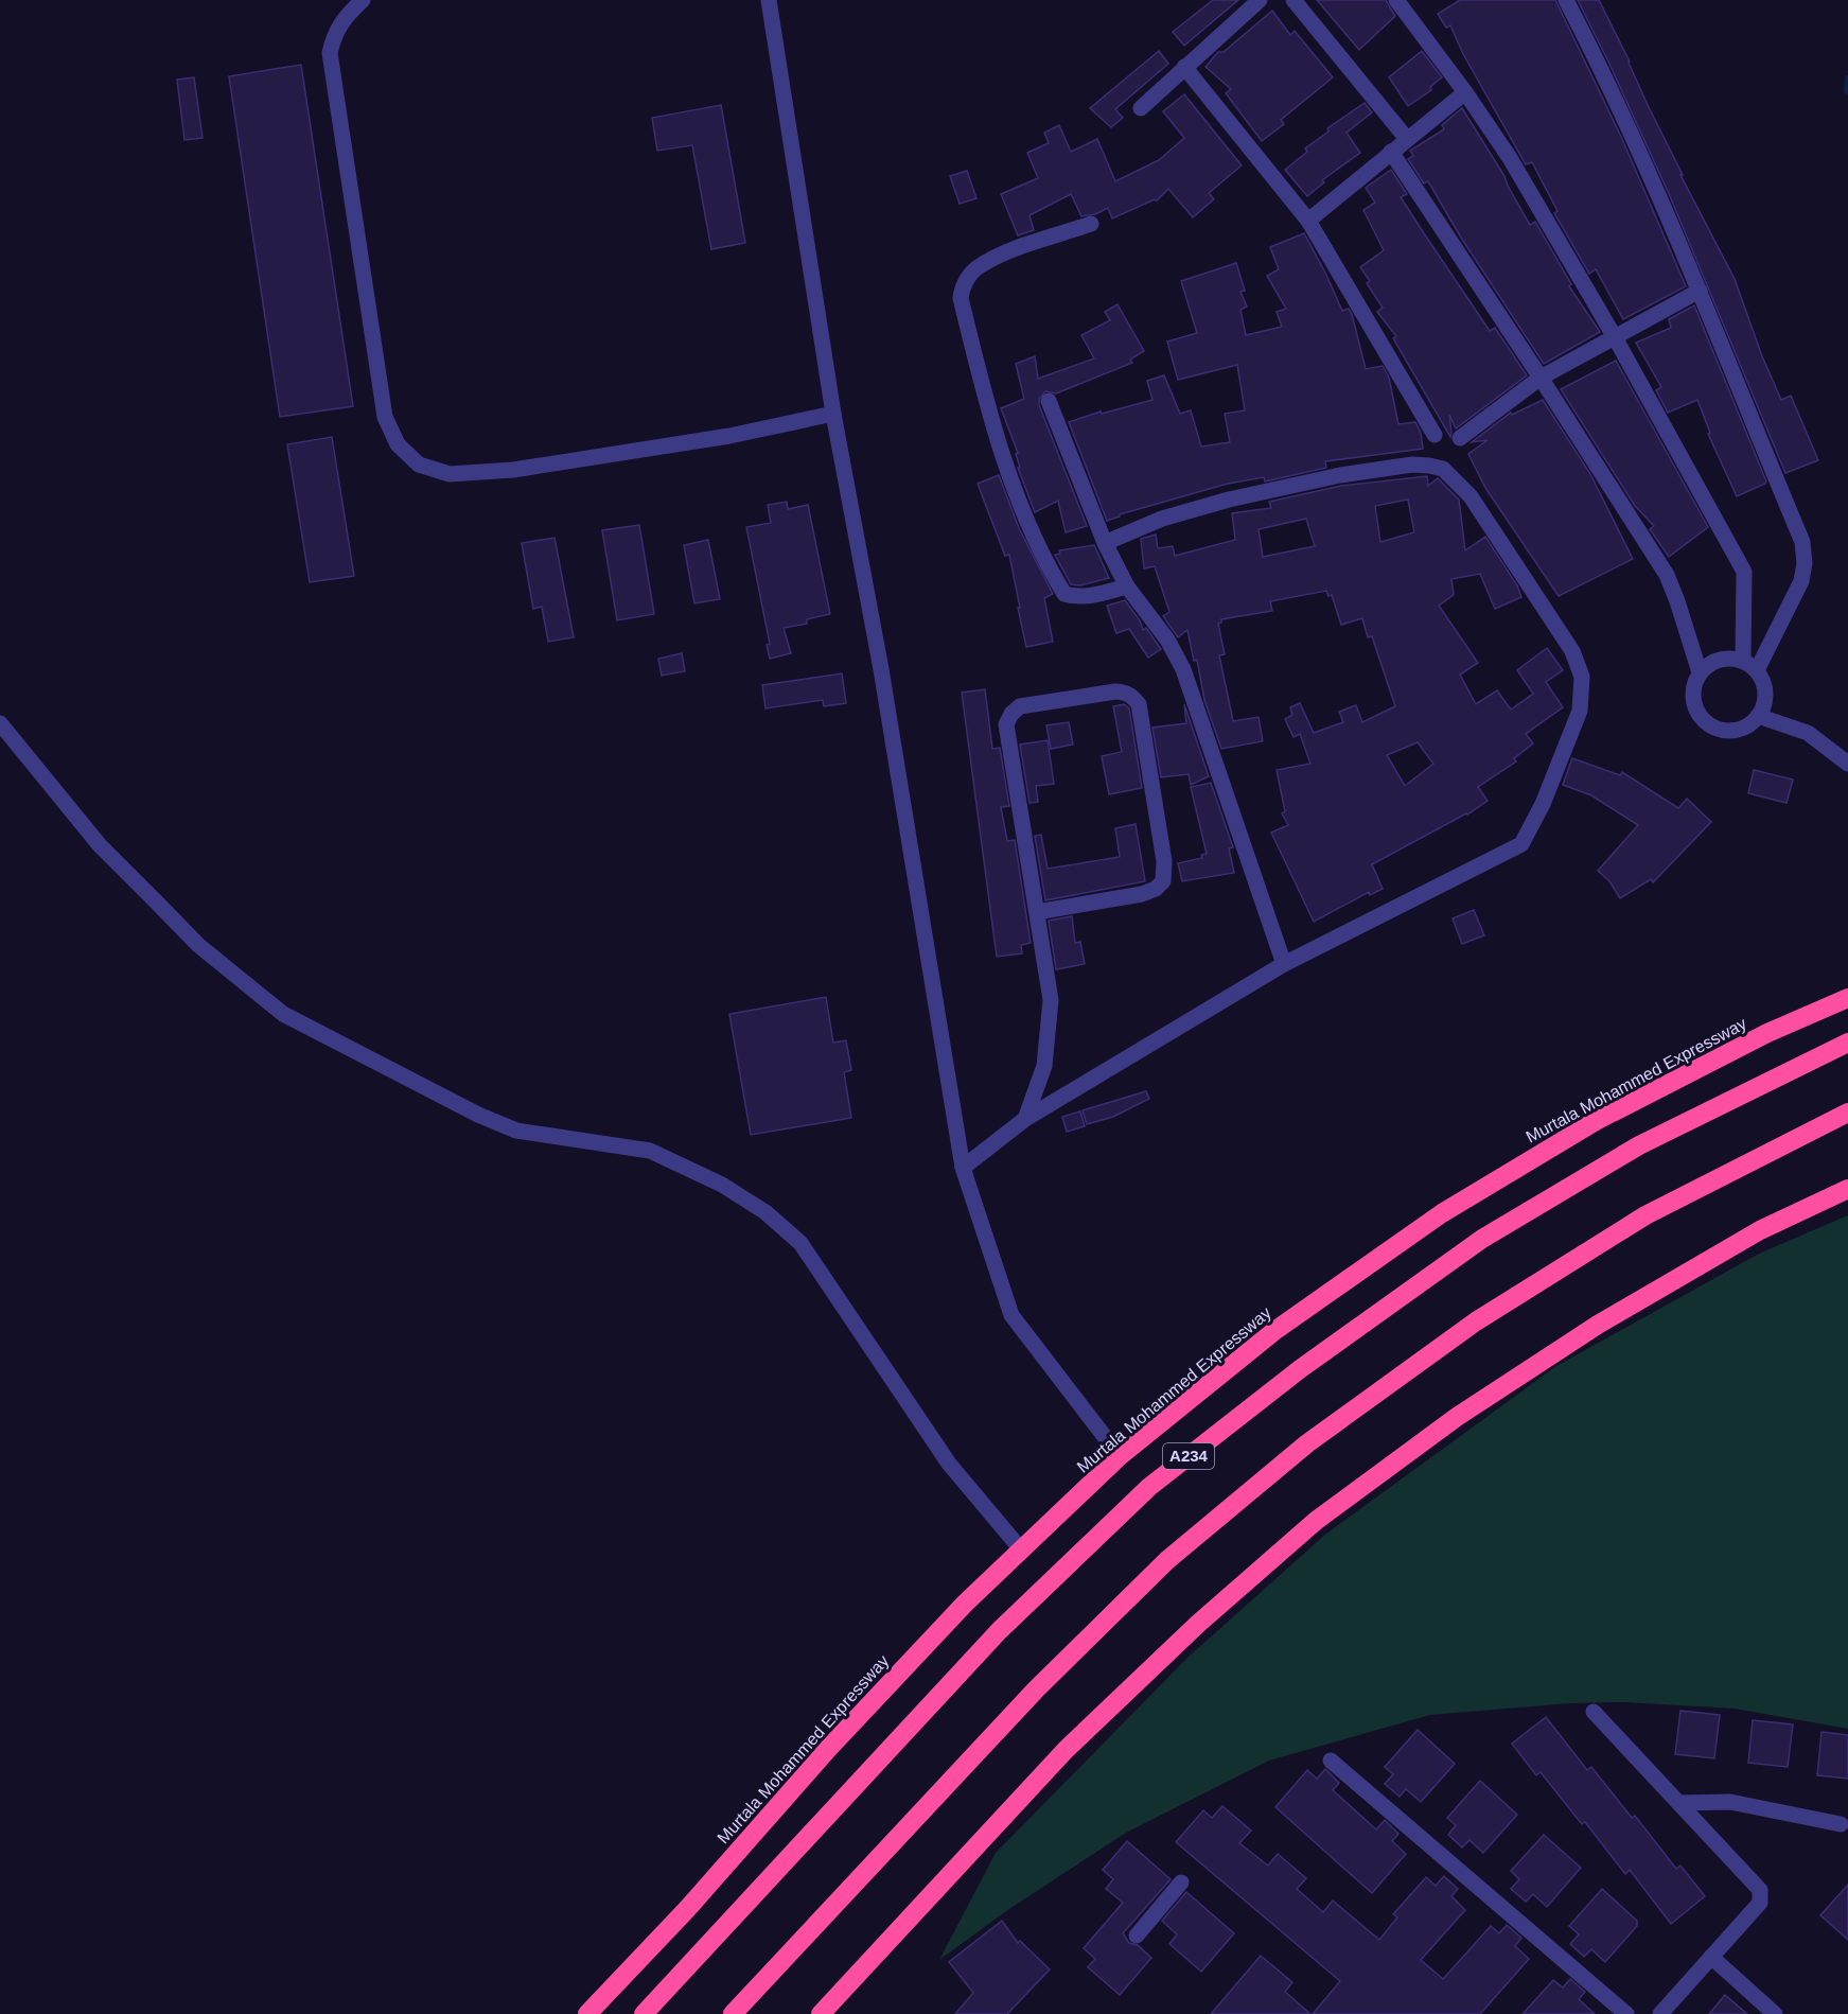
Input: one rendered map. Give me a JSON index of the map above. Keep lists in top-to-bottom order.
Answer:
{
  "streets": {
    "highway": ["Murtala Mohammed Expressway", "A234"]
  }
}
